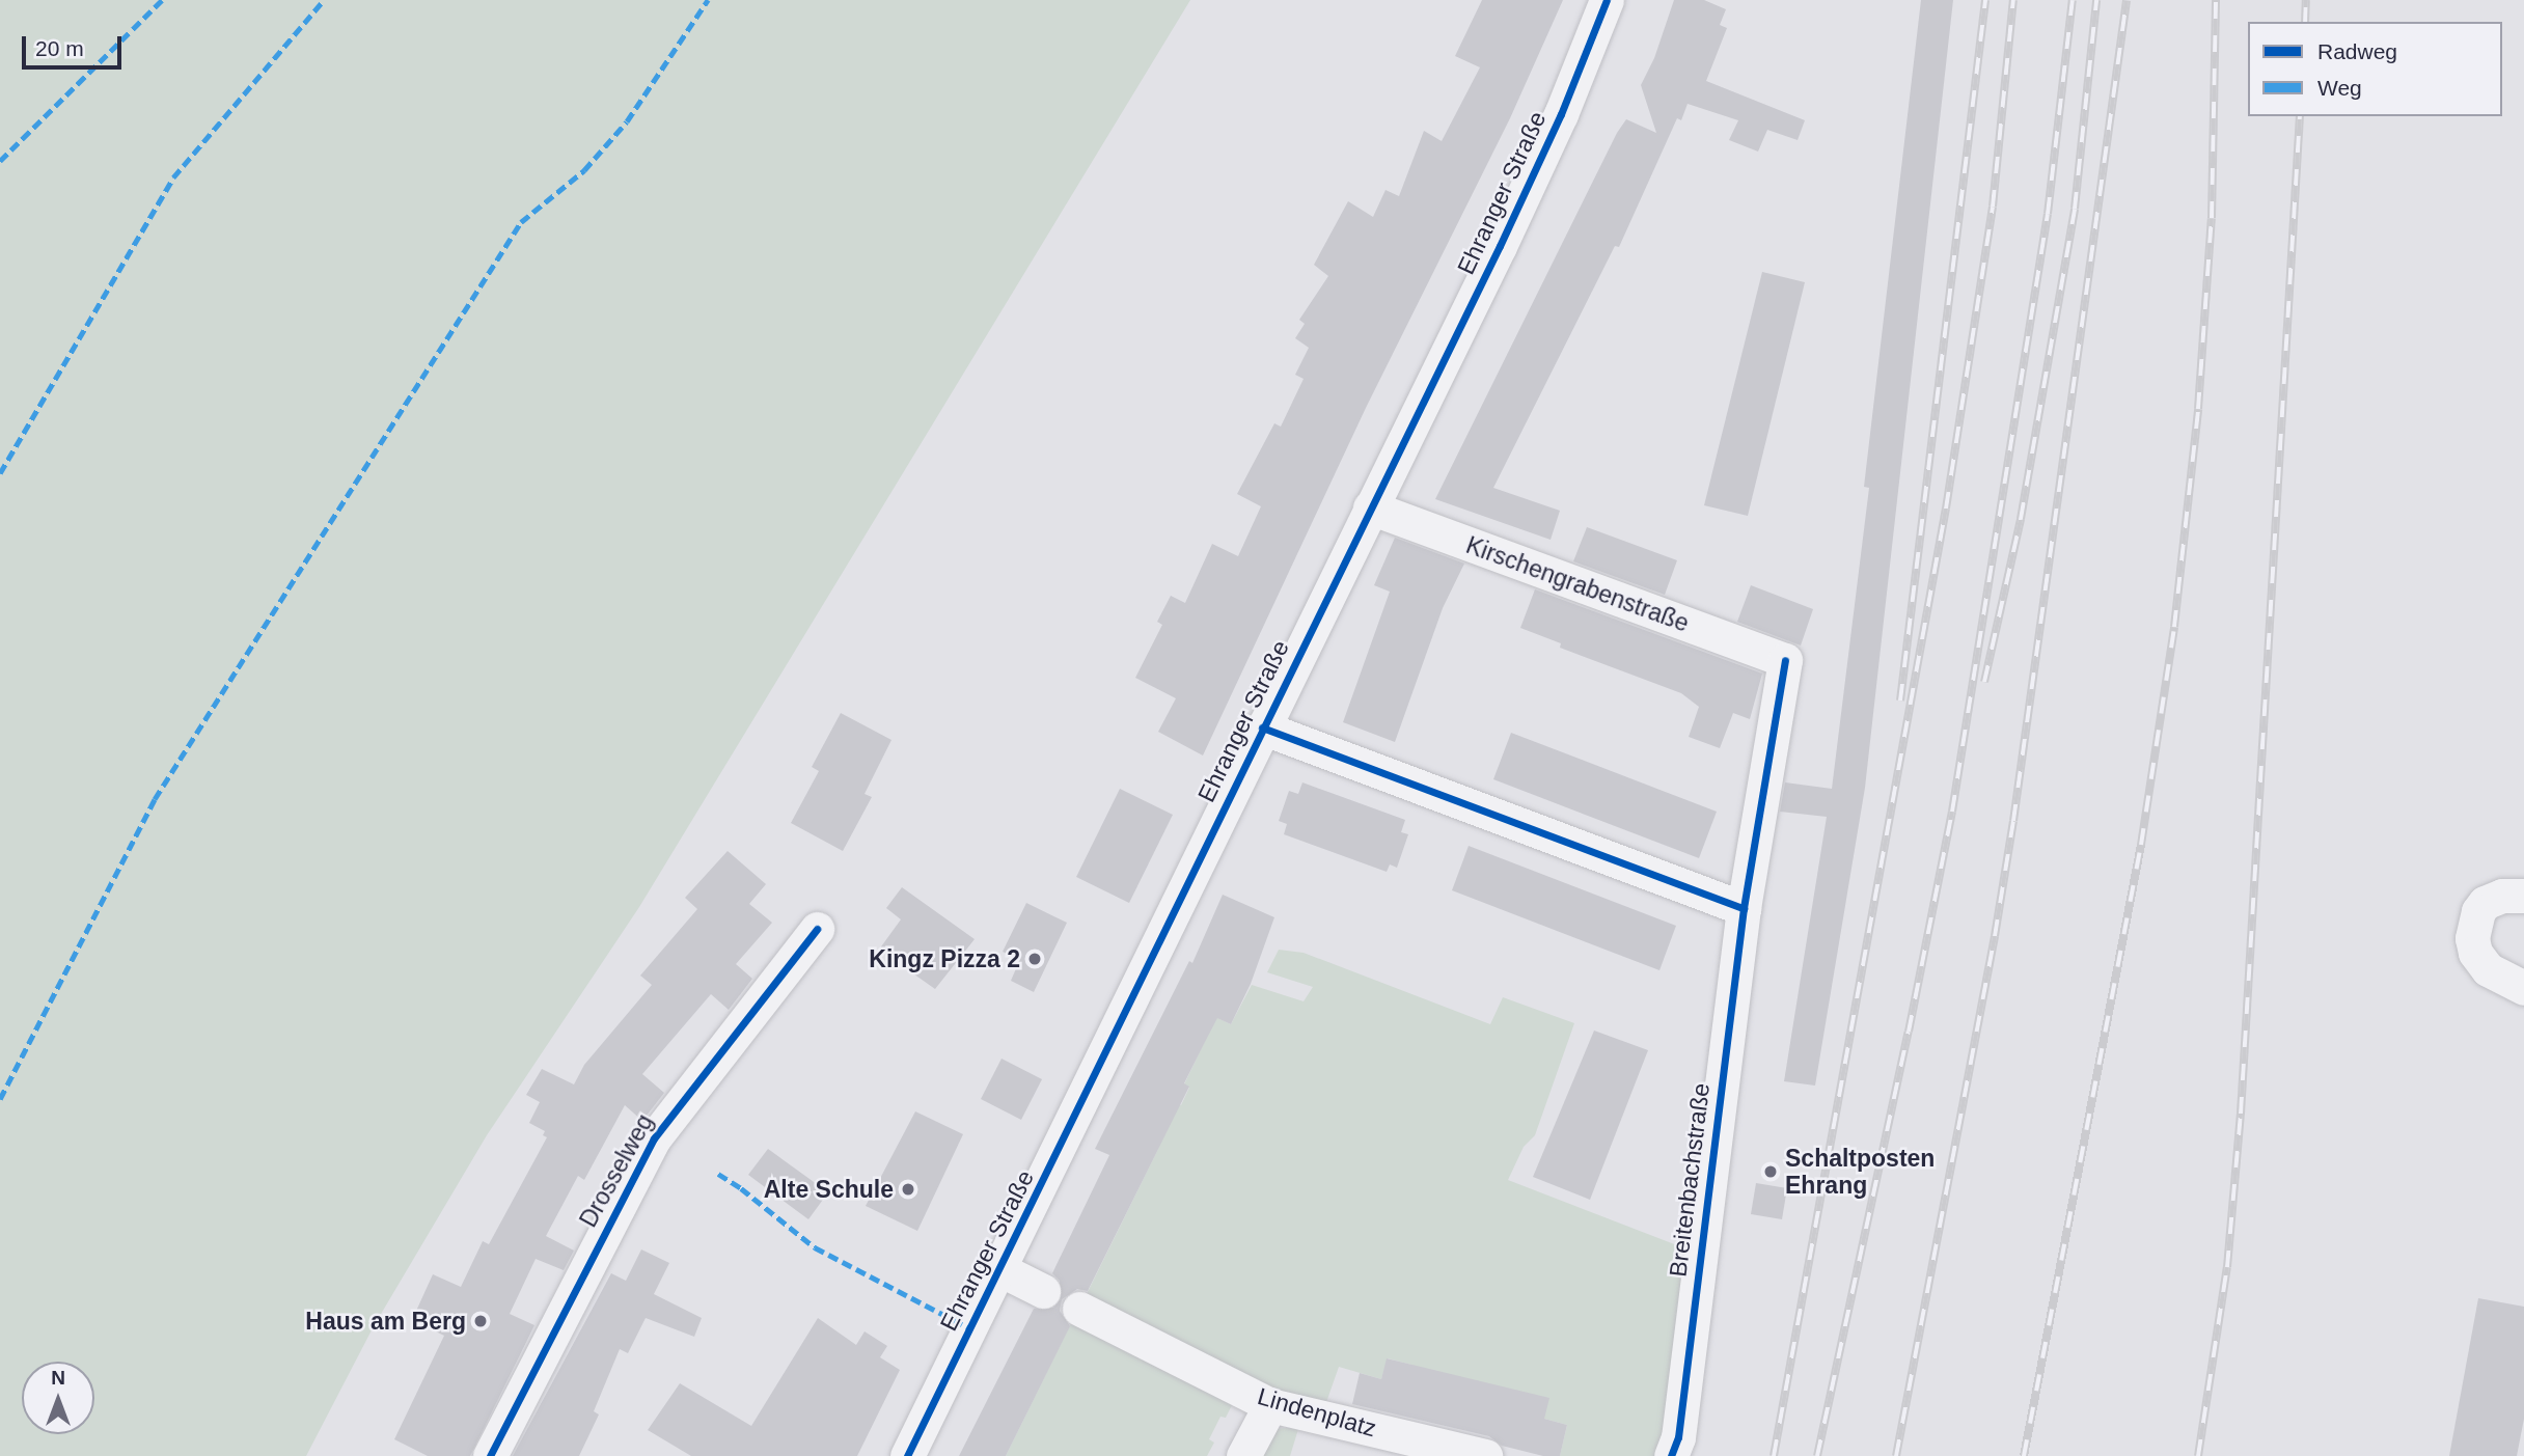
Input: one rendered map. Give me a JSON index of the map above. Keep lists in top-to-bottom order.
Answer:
{
  "streets": {
    "street": [
      "Ehranger Straße",
      "Kirschengrabenstraße",
      "Drosselweg",
      "Breitenbachstraße",
      "Lindenplatz"
    ]
  },
  "crossings": [
    ["Ehranger Straße", "Kirschengrabenstraße"],
    ["Kirschengrabenstraße", "Breitenbachstraße"]
  ],
  "places": [
    "Kingz Pizza 2",
    "Schaltposten Ehrang",
    "Alte Schule",
    "Haus am Berg"
  ],
  "legend": ["Radweg", "Weg"],
  "scale_bar": "20 m",
  "north": "top"
}
